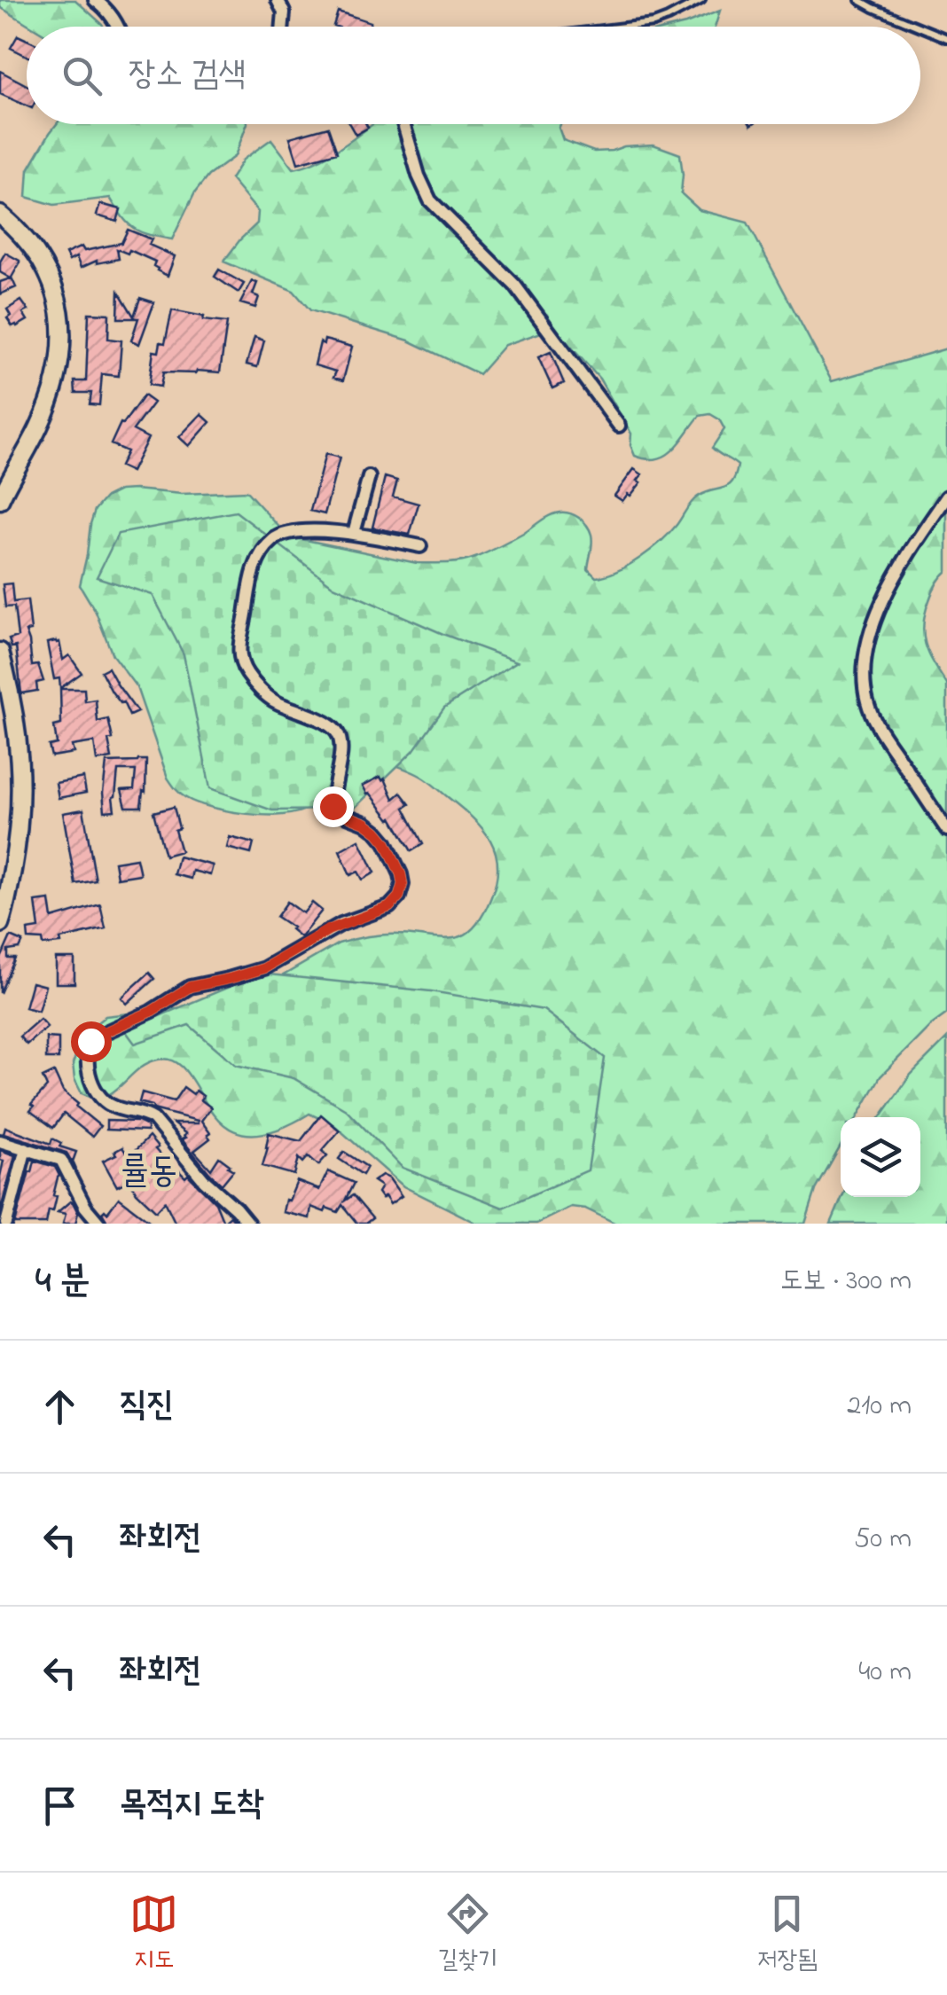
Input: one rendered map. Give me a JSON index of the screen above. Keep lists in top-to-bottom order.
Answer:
{
  "districts": ["률동"],
  "page": {
    "search": "장소 검색",
    "heading": ["4 분", "도보 · 300 m"],
    "list": [
      ["직진", "210 m"],
      ["좌회전", "50 m"],
      ["좌회전", "40 m"],
      "목적지 도착"
    ],
    "nav": ["지도", "길찾기", "저장됨"]
  }
}
